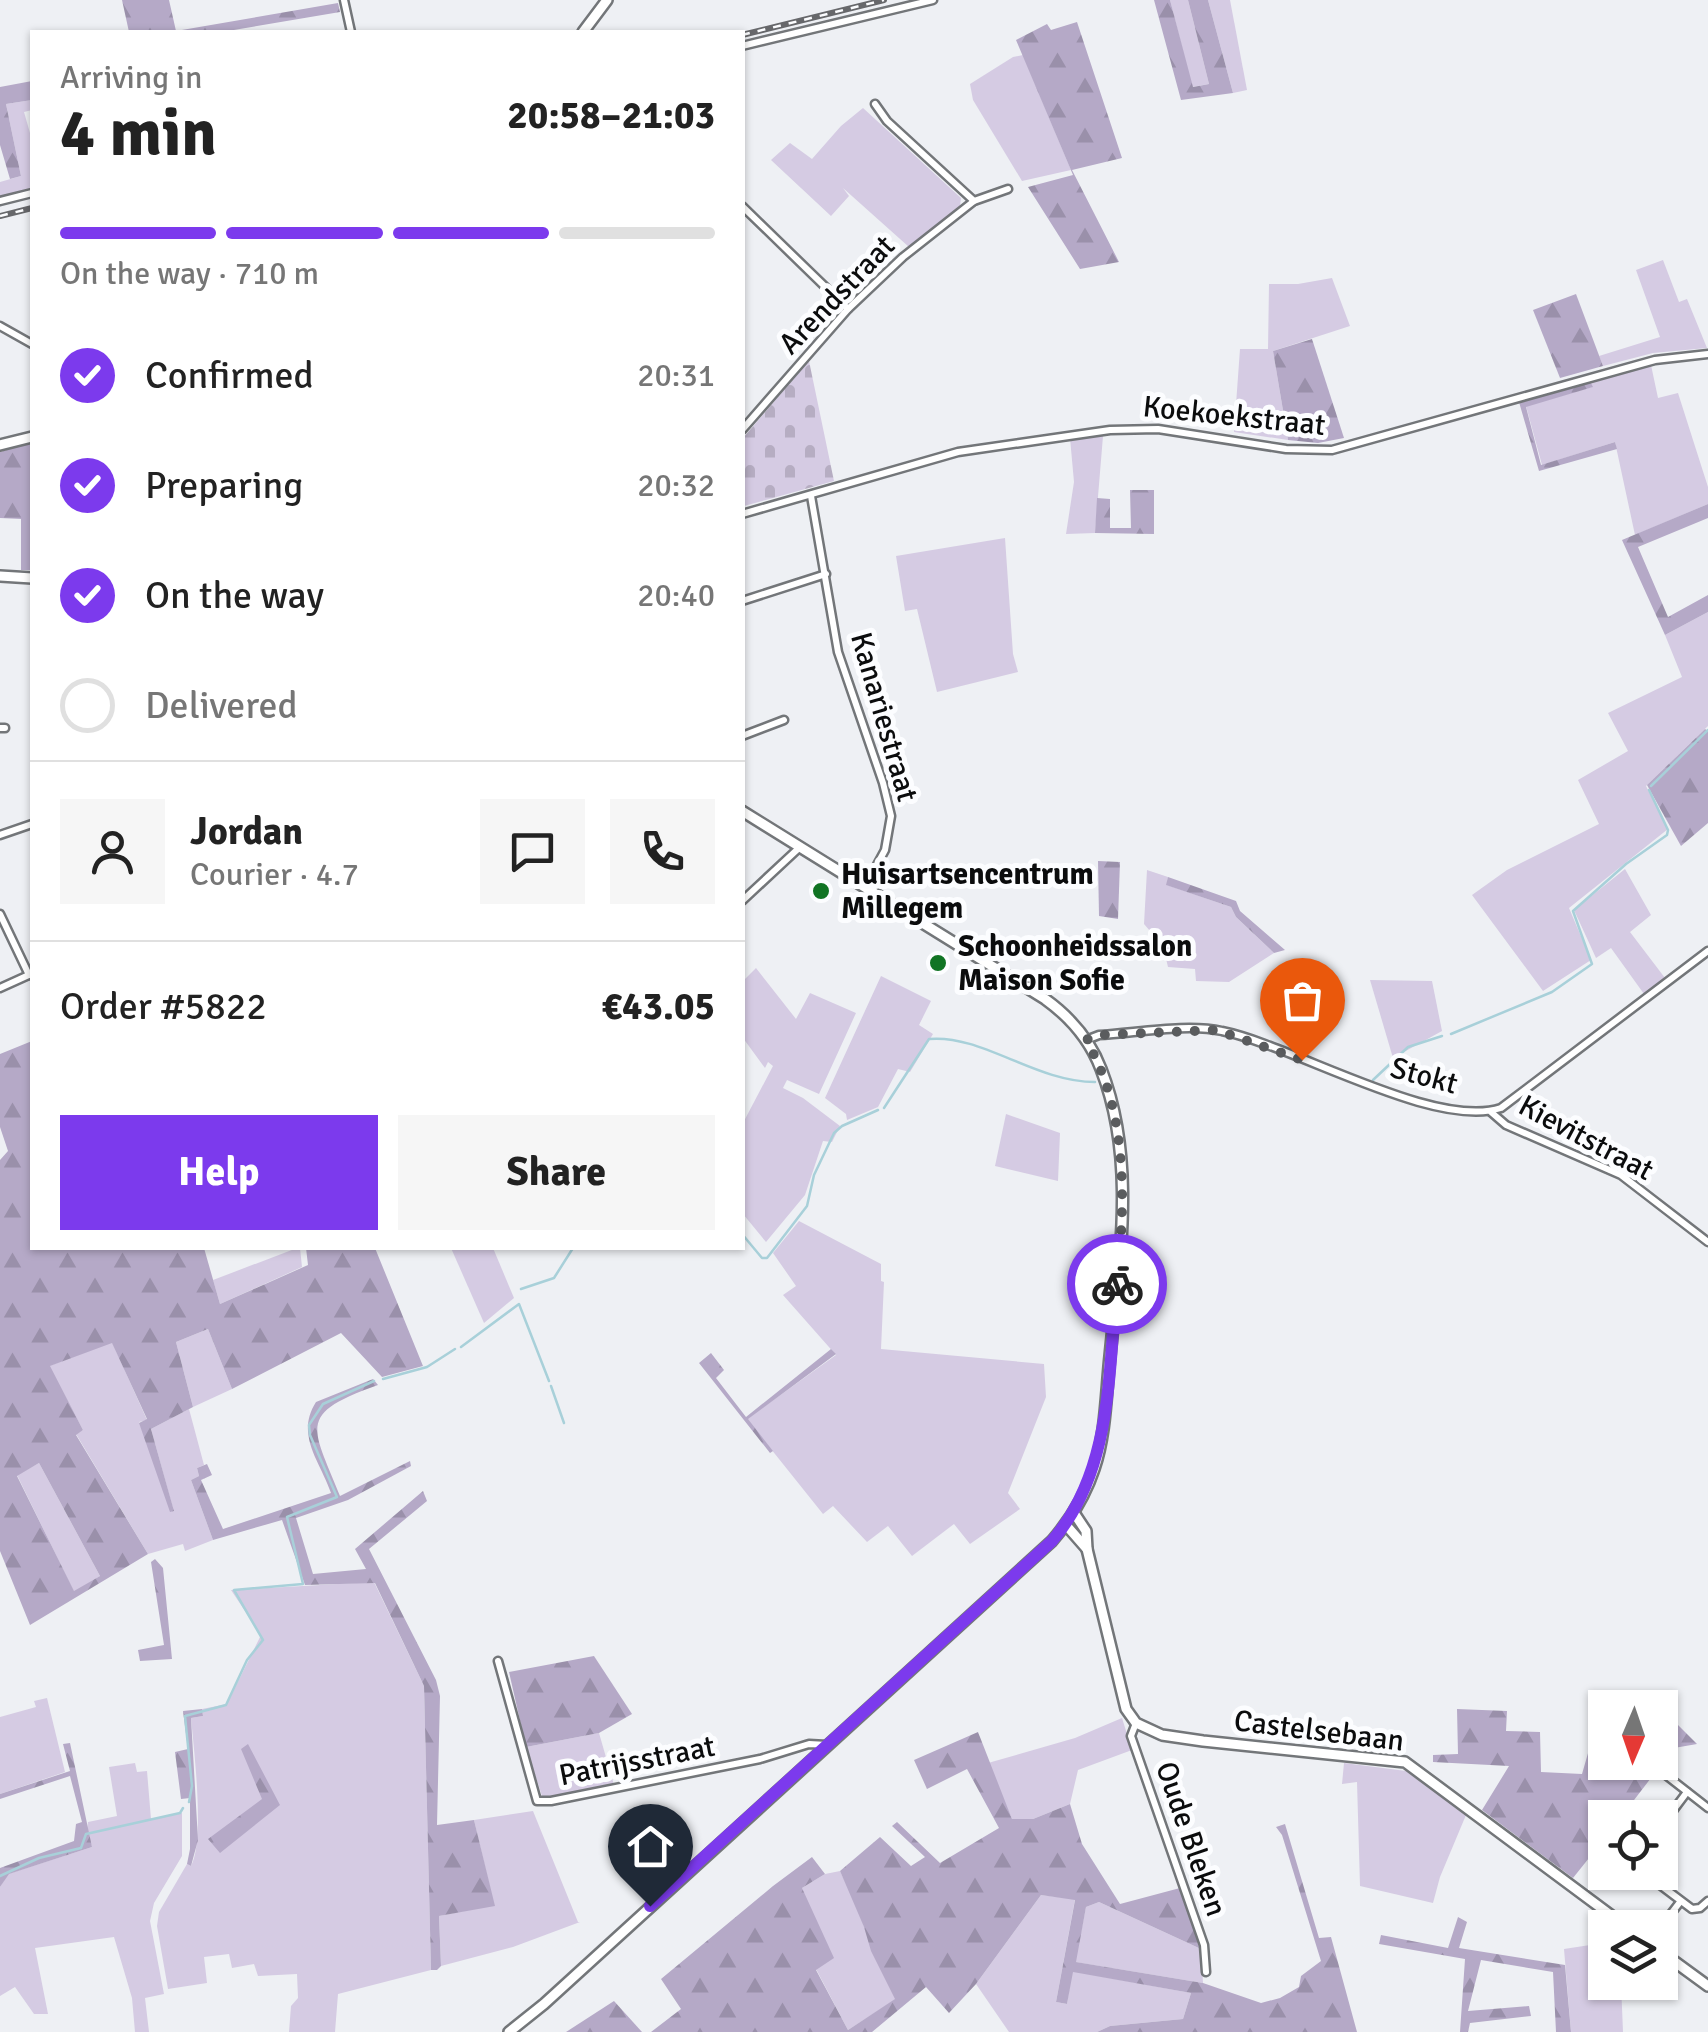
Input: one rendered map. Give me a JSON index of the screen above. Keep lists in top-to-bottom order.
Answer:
{
  "streets": {
    "street": [
      "Arendstraat",
      "Koekoekstraat",
      "Kanariestraat",
      "Stokt",
      "Kievitstraat",
      "Castelsebaan",
      "Patrijsstraat",
      "Oude Bleken"
    ]
  },
  "crossings": [
    ["Koekoekstraat", "Kanariestraat"],
    ["Stokt", "Kievitstraat"],
    ["Castelsebaan", "Oude Bleken"]
  ],
  "places": ["Huisartsencentrum Millegem", "Schoonheidssalon Maison Sofie"],
  "north": "bottom",
  "page": {
    "heading": ["4 min", "Arriving in", "20:58–21:03"],
    "panel": [
      "Jordan",
      "Courier · 4.7",
      "Order #5822",
      "€43.05"
    ],
    "bar": "On the way · 710 m",
    "list": [
      ["Confirmed", "20:31"],
      ["Preparing", "20:32"],
      ["On the way", "20:40"],
      "Delivered"
    ],
    "buttons": ["Help", "Share"]
  }
}
